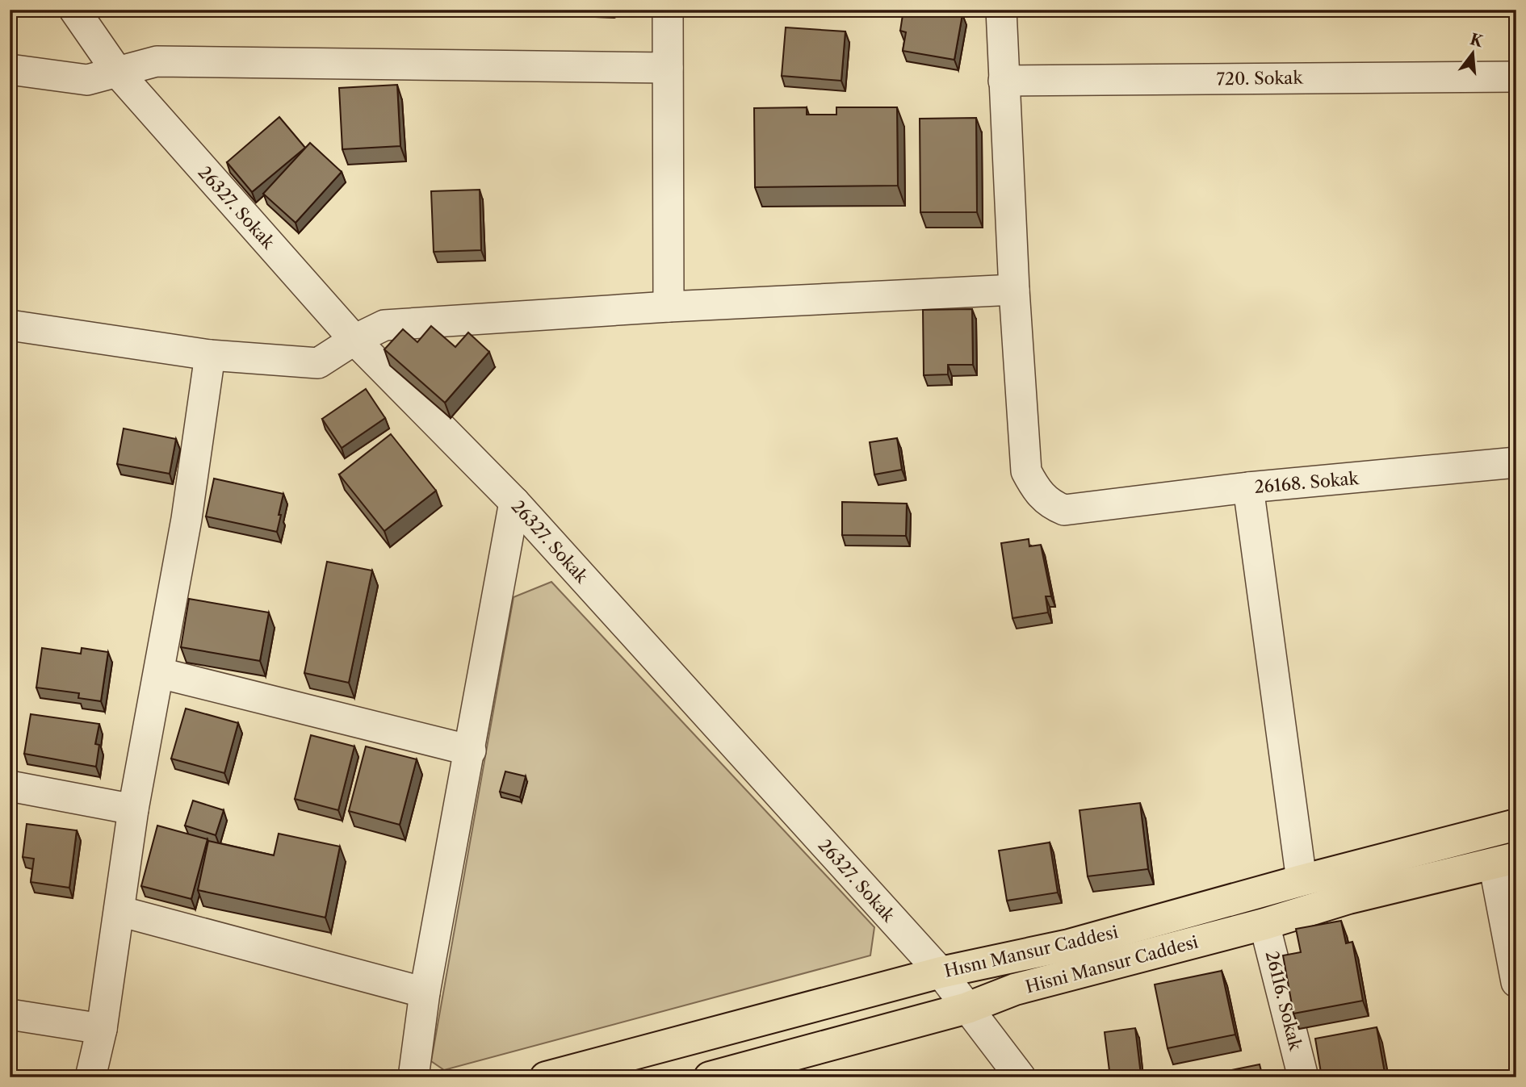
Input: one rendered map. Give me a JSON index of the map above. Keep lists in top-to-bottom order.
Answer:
{
  "streets": {
    "main road": ["Hısnı Mansur Caddesi", "Hisni Mansur Caddesi"],
    "street": [
      "720. Sokak",
      "26327. Sokak",
      "26168. Sokak",
      "26116. Sokak"
    ]
  },
  "crossings": [
    ["720. Sokak", "26168. Sokak"],
    ["26327. Sokak", "Hısnı Mansur Caddesi"],
    ["26327. Sokak", "Hisni Mansur Caddesi"],
    ["Hisni Mansur Caddesi", "26116. Sokak"]
  ],
  "north": "top"
}
